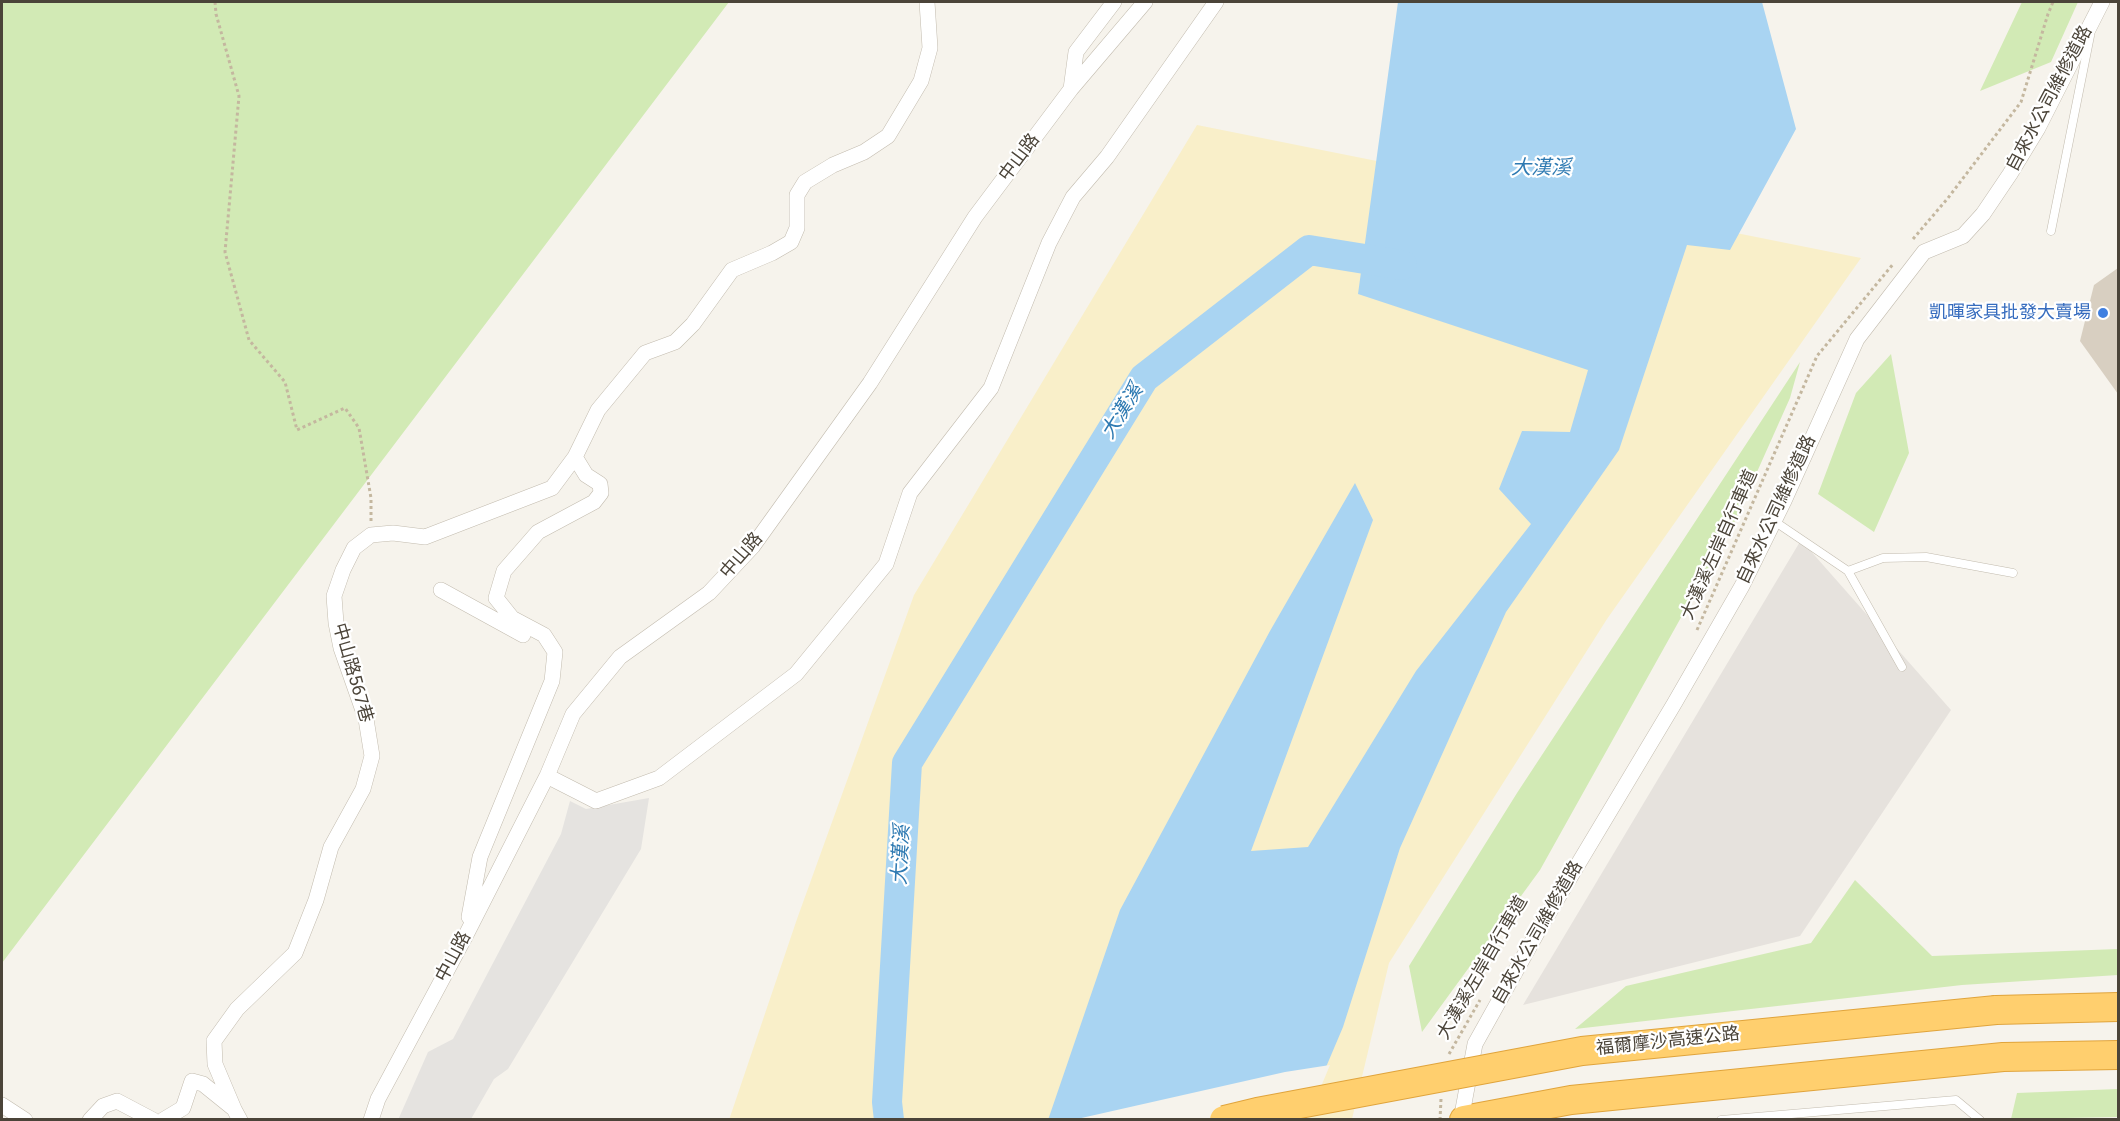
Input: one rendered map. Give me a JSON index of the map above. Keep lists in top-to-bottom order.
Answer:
{
  "streets": {
    "highway": ["福爾摩沙高速公路"],
    "street": ["自來水公司維修道路", "中山路", "中山路567巷"],
    "path": ["大漢溪左岸自行車道"]
  },
  "water": ["大漢溪"],
  "places": ["凱暉家具批發大賣場"]
}
